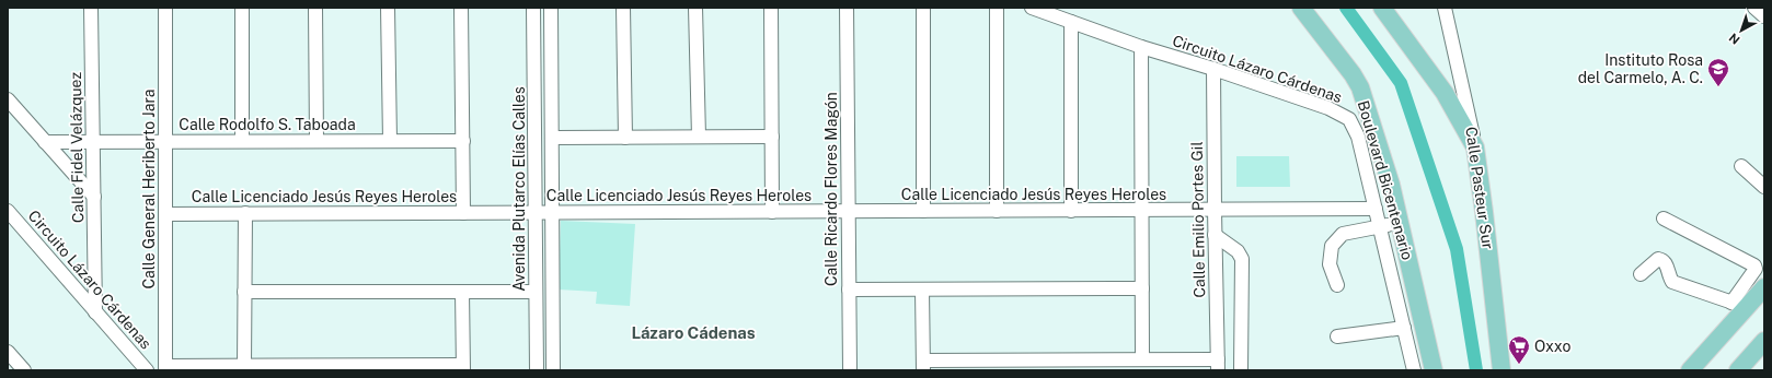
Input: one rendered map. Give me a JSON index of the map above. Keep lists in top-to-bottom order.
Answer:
{
  "streets": {
    "main road": ["Boulevard Bicentenario", "Calle Pasteur Sur"],
    "street": [
      "Circuito Lázaro Cárdenas",
      "Calle Rodolfo S. Taboada",
      "Calle Fidel Velázquez",
      "Calle General Heriberto Jara",
      "Avenida Plutarco Elías Calles",
      "Calle Ricardo Flores Magón",
      "Calle Licenciado Jesús Reyes Heroles",
      "Calle Emilio Portes Gil"
    ]
  },
  "crossings": [
    ["Circuito Lázaro Cárdenas", "Calle Fidel Velázquez"],
    ["Circuito Lázaro Cárdenas", "Calle Licenciado Jesús Reyes Heroles"],
    ["Circuito Lázaro Cárdenas", "Calle Emilio Portes Gil"],
    ["Calle Rodolfo S. Taboada", "Calle Fidel Velázquez"],
    ["Calle Rodolfo S. Taboada", "Calle General Heriberto Jara"],
    ["Calle General Heriberto Jara", "Calle Licenciado Jesús Reyes Heroles"],
    ["Avenida Plutarco Elías Calles", "Calle Licenciado Jesús Reyes Heroles"],
    ["Calle Ricardo Flores Magón", "Calle Licenciado Jesús Reyes Heroles"],
    ["Calle Licenciado Jesús Reyes Heroles", "Calle Emilio Portes Gil"]
  ],
  "districts": ["Lázaro Cádenas"],
  "places": {
    "school or university": ["Instituto Rosa del Carmelo, A. C."],
    "supermarket": ["Oxxo"]
  },
  "north": "bottom left"
}
